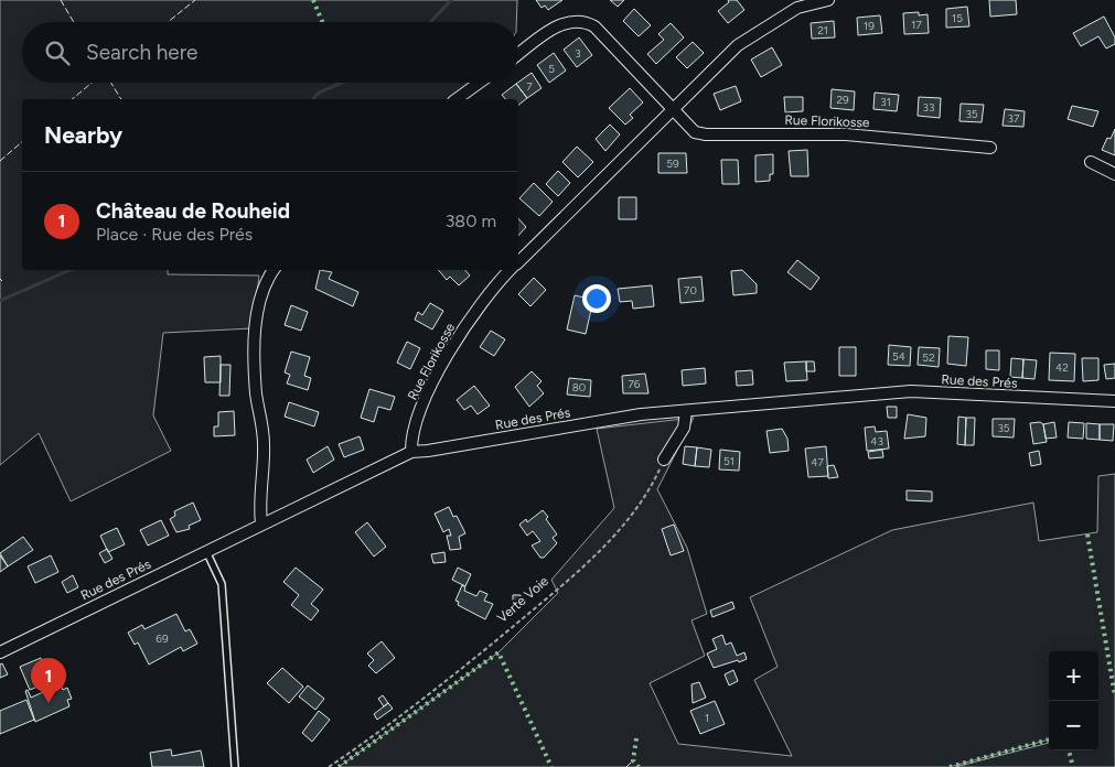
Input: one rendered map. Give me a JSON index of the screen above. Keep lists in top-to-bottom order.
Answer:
{
  "streets": {
    "street": ["Rue Florikosse", "Rue des Prés"],
    "path": ["Verte Voie"]
  },
  "crossings": [
    ["Rue Florikosse", "Rue des Prés"]
  ],
  "house_numbers": [
    "15",
    "17",
    "19",
    "21",
    "3",
    "5",
    "7",
    "29",
    "31",
    "33",
    "35",
    "37",
    "59",
    "70",
    "54",
    "52",
    "42",
    "76",
    "80",
    "35",
    "43",
    "51",
    "47",
    "69",
    "1"
  ],
  "page": {
    "search": "Search here",
    "heading": "Nearby",
    "list": [
      {
        "mark": "1",
        "name": "Château de Rouheid",
        "note": "Place · Rue des Prés",
        "value": "380 m"
      }
    ],
    "map_buttons": ["+", "−"],
    "pins": "1"
  }
}
